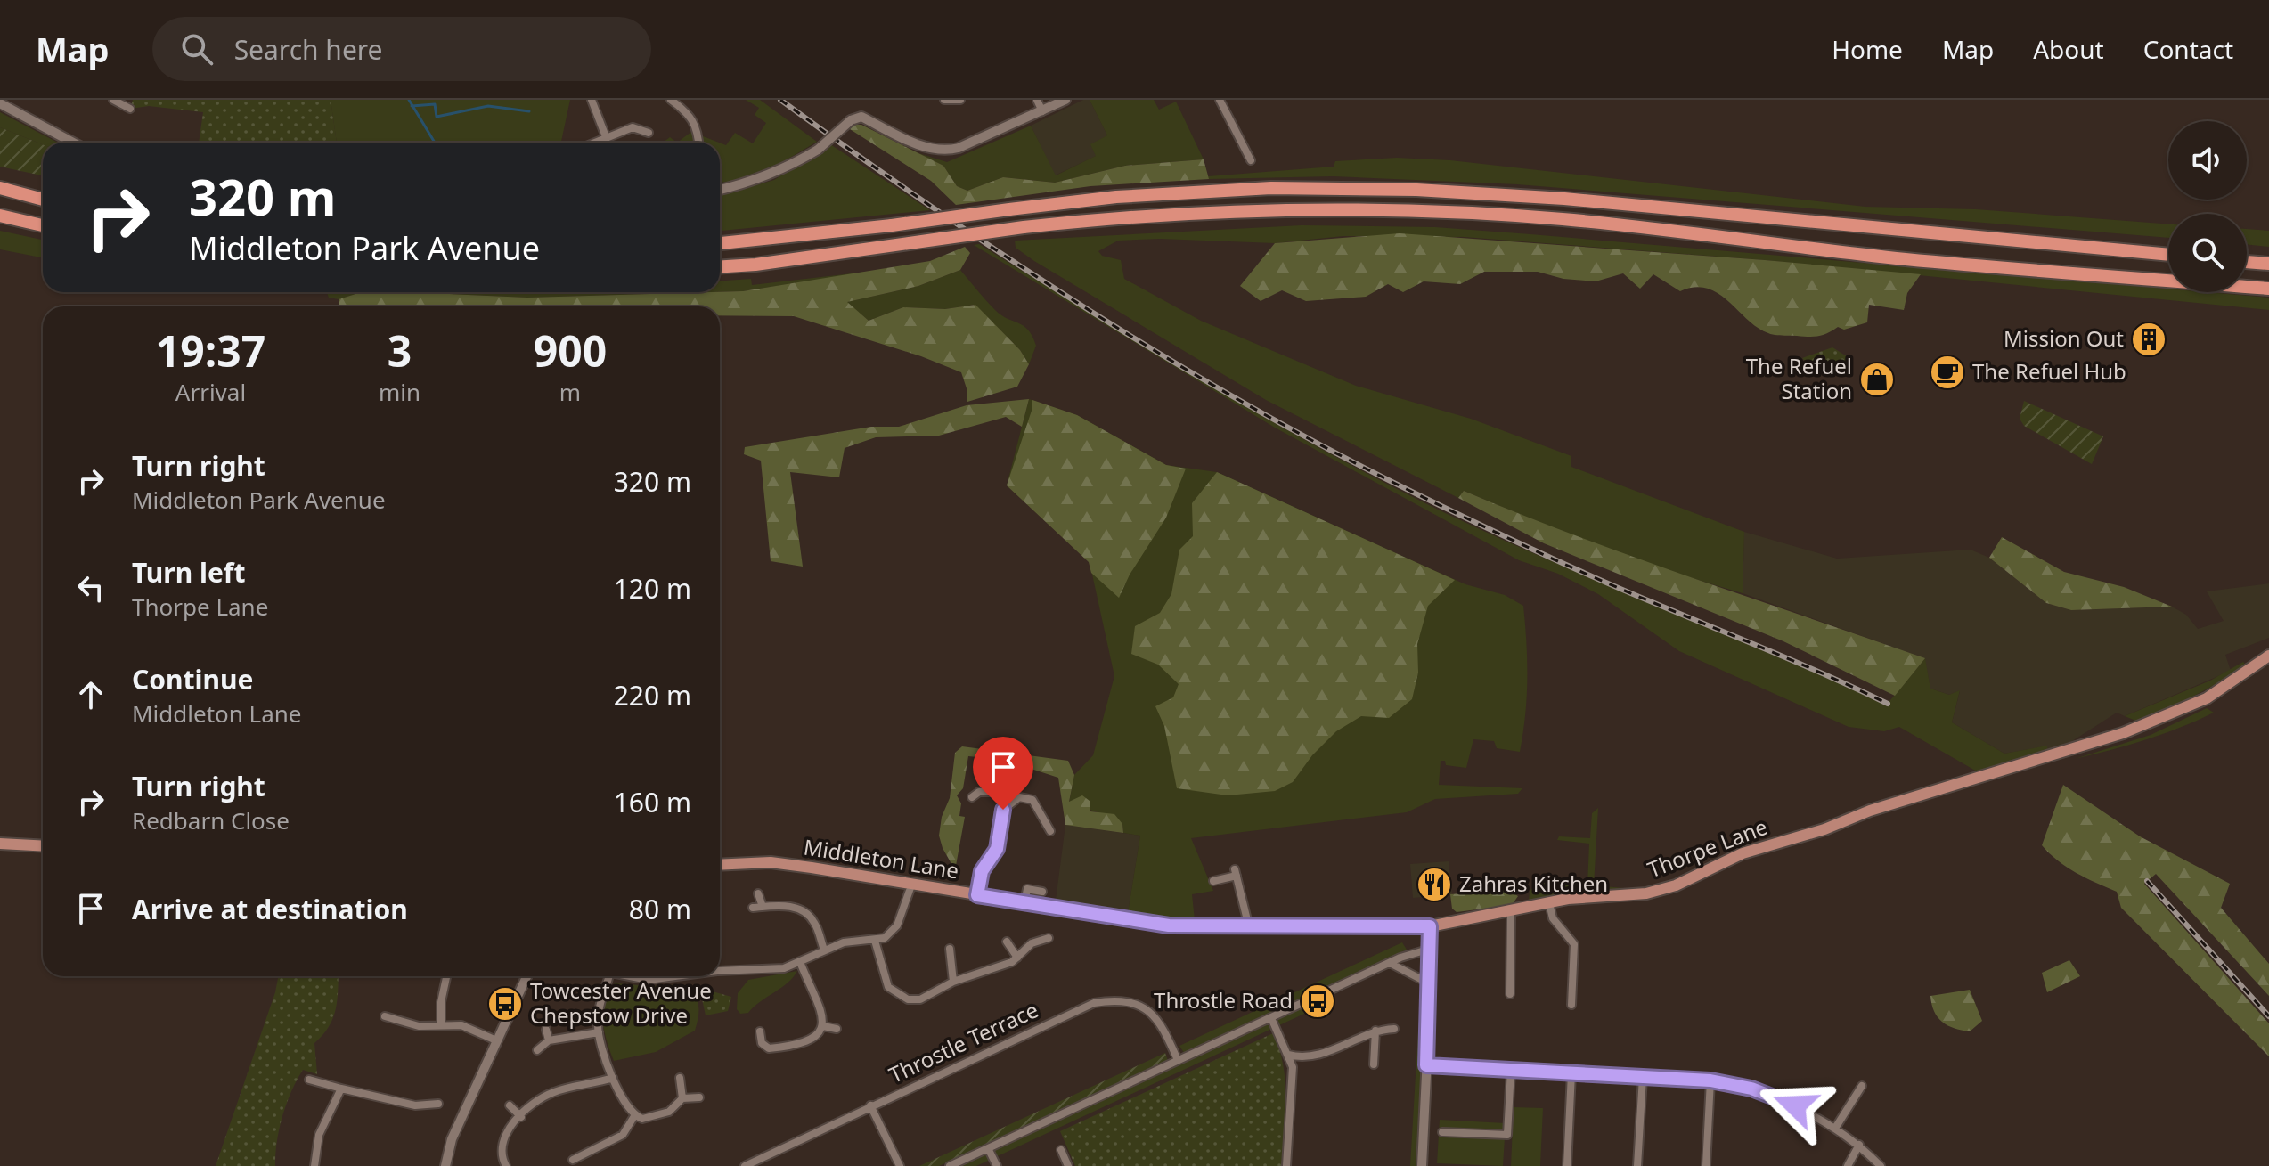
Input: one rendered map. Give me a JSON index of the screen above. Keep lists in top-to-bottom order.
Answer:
{
  "streets": {
    "main road": ["Thorpe Lane", "Middleton Lane"],
    "street": ["Throstle Terrace"]
  },
  "crossings": [
    ["Thorpe Lane", "Middleton Lane"]
  ],
  "places": {
    "building": ["Mission Out"],
    "cafe": ["The Refuel Hub"],
    "shop": ["The Refuel Station"],
    "restaurant": ["Zahras Kitchen"],
    "bus stop": ["Throstle Road", "Towcester Avenue Chepstow Drive"]
  },
  "page": {
    "header": "Map",
    "search": "Search here",
    "nav": [
      "Home",
      "Map",
      "About",
      "Contact"
    ],
    "turn": ["320 m", "Middleton Park Avenue"],
    "eta": [
      "19:37",
      "Arrival",
      "3",
      "min",
      "900",
      "m"
    ],
    "list": [
      {
        "name": "Turn right",
        "note": "Middleton Park Avenue",
        "value": "320 m"
      },
      {
        "name": "Turn left",
        "note": "Thorpe Lane",
        "value": "120 m"
      },
      {
        "name": "Continue",
        "note": "Middleton Lane",
        "value": "220 m"
      },
      {
        "name": "Turn right",
        "note": "Redbarn Close",
        "value": "160 m"
      },
      {
        "name": "Arrive at destination",
        "value": "80 m"
      }
    ]
  }
}
